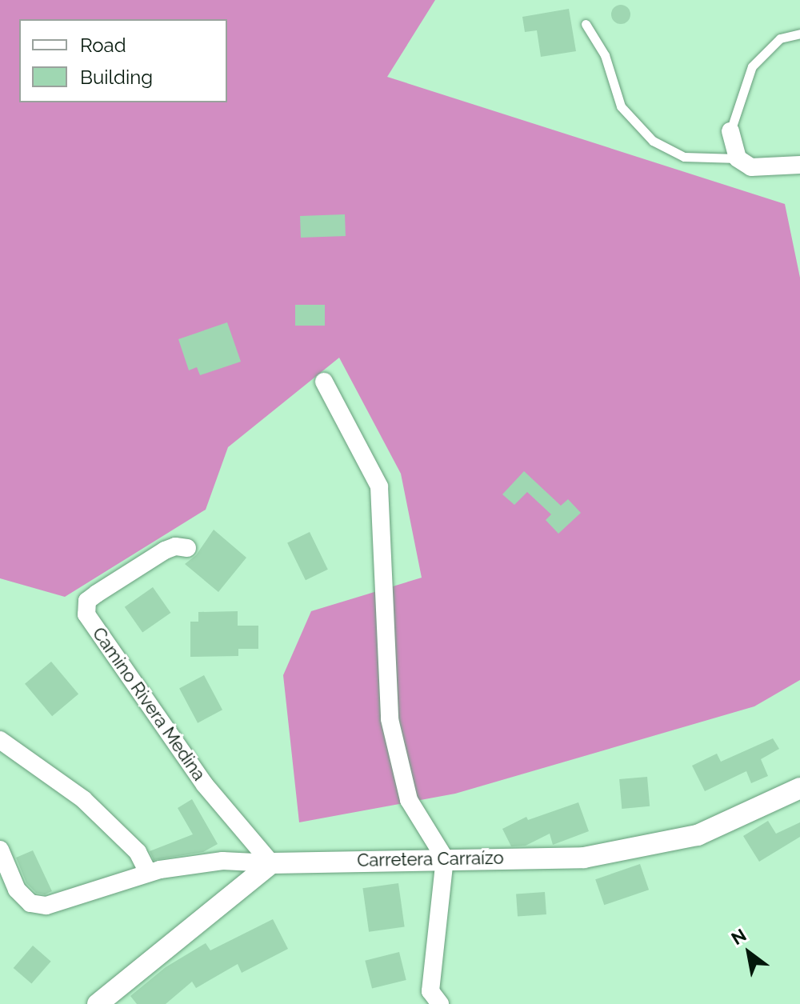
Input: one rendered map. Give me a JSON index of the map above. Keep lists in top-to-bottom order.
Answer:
{
  "streets": {
    "street": ["Camino Rivera Medina", "Carretera Carraízo"]
  },
  "crossings": [
    ["Camino Rivera Medina", "Carretera Carraízo"]
  ],
  "legend": ["Road", "Building"],
  "north": "top left"
}
